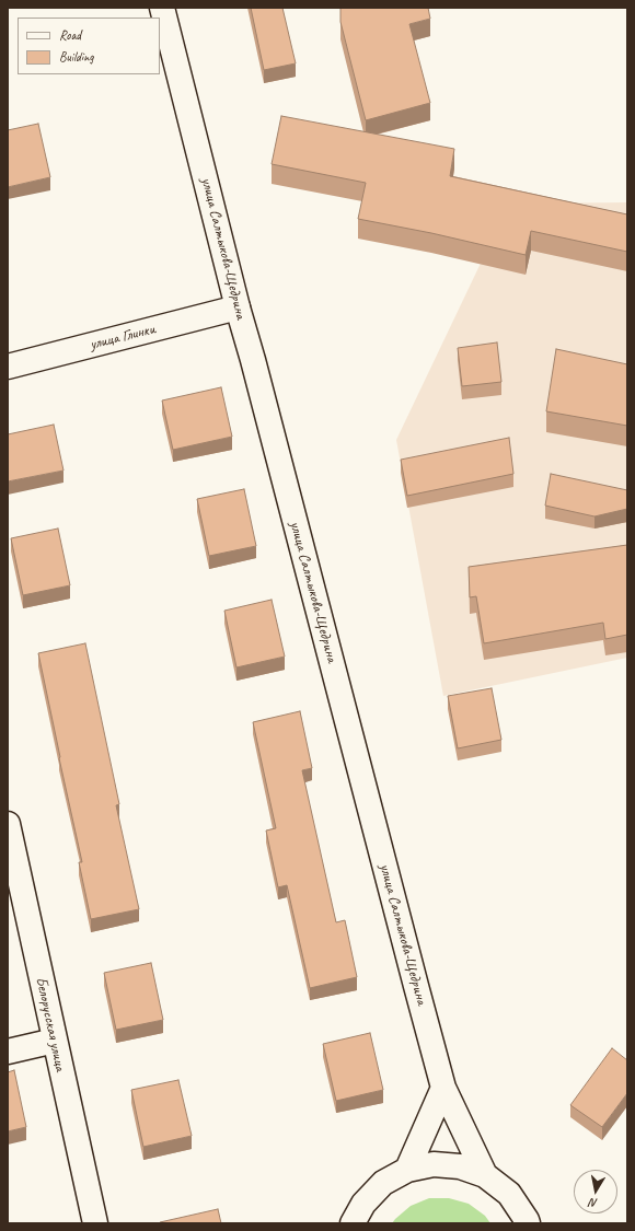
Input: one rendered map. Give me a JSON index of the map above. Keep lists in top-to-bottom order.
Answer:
{
  "streets": {
    "main road": ["улица Салтыкова-Щедрина", "улица Глинки", "Белорусская улица"]
  },
  "crossings": [
    ["улица Салтыкова-Щедрина", "улица Глинки"]
  ],
  "legend": ["Road", "Building"],
  "north": "bottom"
}
